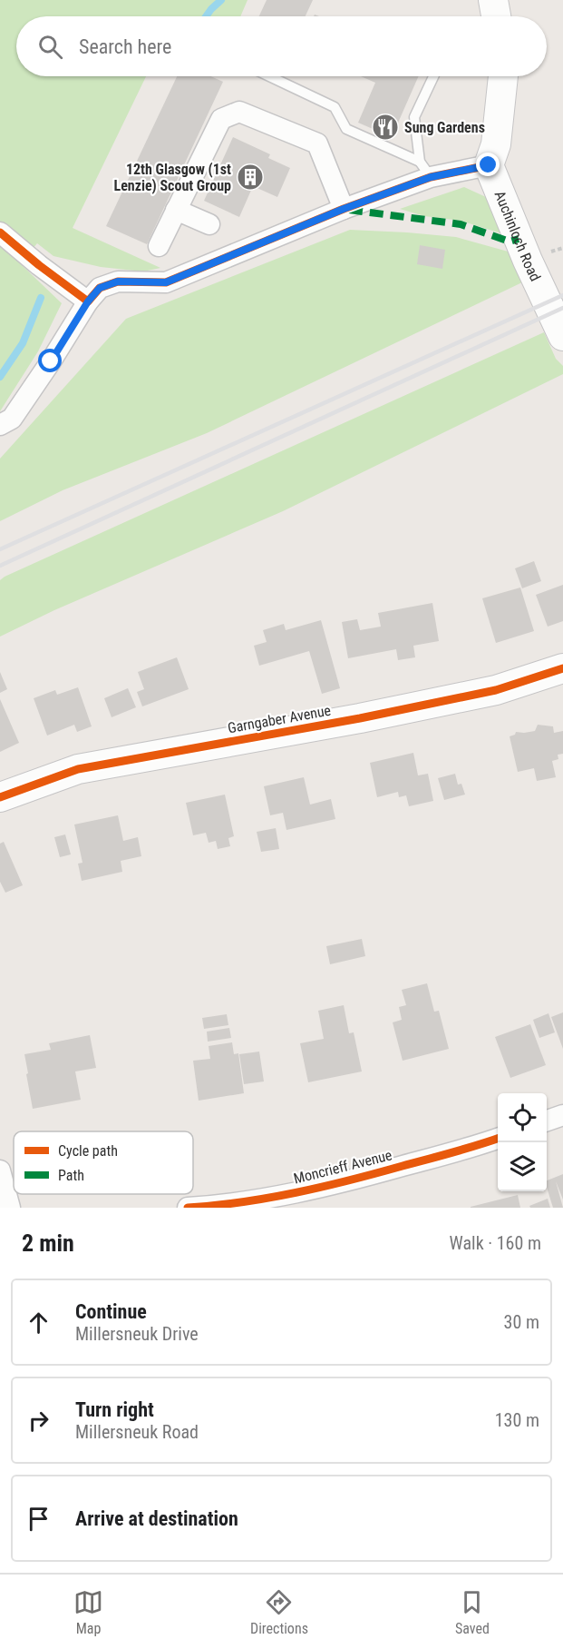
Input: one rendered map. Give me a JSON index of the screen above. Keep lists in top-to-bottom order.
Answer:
{
  "streets": {
    "street": ["Auchinloch Road", "Garngaber Avenue", "Moncrieff Avenue"]
  },
  "places": {
    "restaurant": ["Sung Gardens"],
    "building": ["12th Glasgow (1st Lenzie) Scout Group"]
  },
  "legend": ["Cycle path", "Path"],
  "page": {
    "search": "Search here",
    "heading": ["2 min", "Walk · 160 m"],
    "list": [
      ["Continue", "Millersneuk Drive", "30 m"],
      ["Turn right", "Millersneuk Road", "130 m"],
      "Arrive at destination"
    ],
    "nav": ["Map", "Directions", "Saved"]
  }
}
